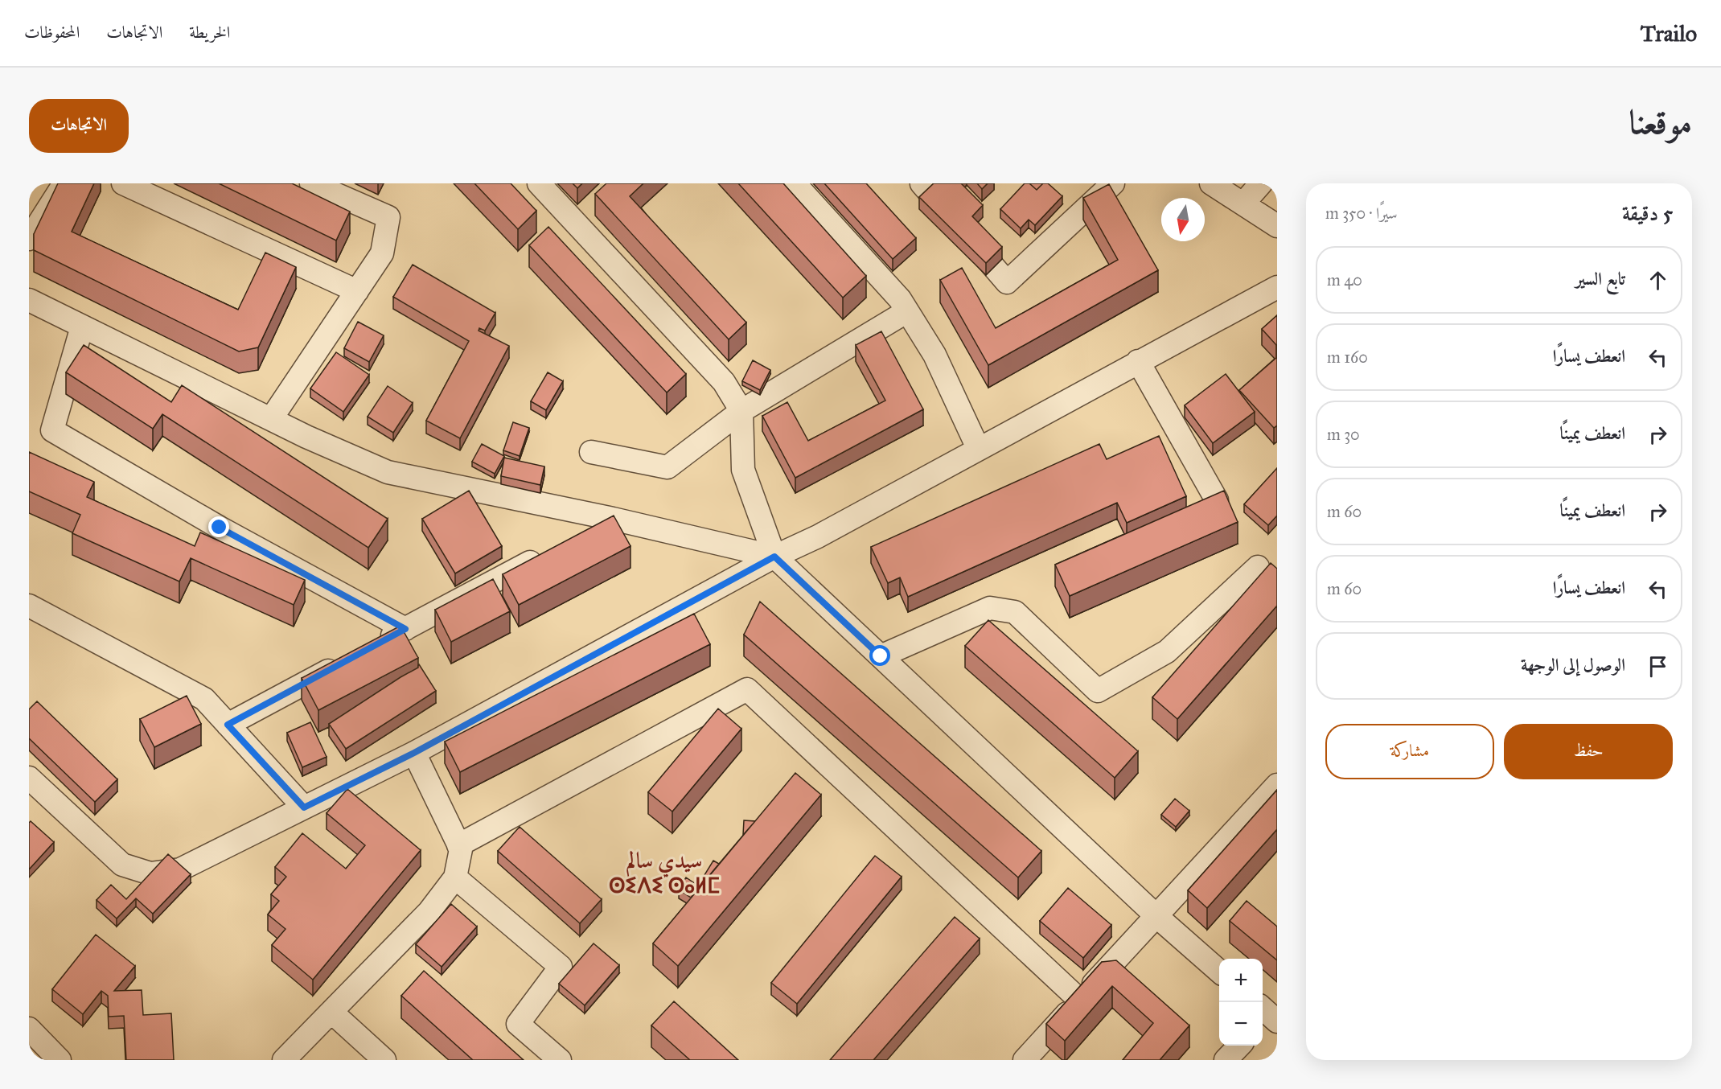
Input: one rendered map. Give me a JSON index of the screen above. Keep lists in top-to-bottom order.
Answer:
{
  "districts": ["سيدي سالم ⵙⵉⴷⵉ ⵙⴰⵍⵎ"],
  "north": "bottom",
  "page": {
    "header": "Trailo",
    "nav": ["الخريطة", "الاتجاهات", "المحفوظات"],
    "title": "موقعنا",
    "buttons": [
      "الاتجاهات",
      ["حفظ", "مشاركة"]
    ],
    "heading": ["5 دقيقة", "سيرًا · 350 m"],
    "list": [
      ["تابع السير", "40 m"],
      ["انعطف يسارًا", "160 m"],
      ["انعطف يمينًا", "30 m"],
      ["انعطف يمينًا", "60 m"],
      ["انعطف يسارًا", "60 m"],
      "الوصول إلى الوجهة"
    ],
    "map_buttons": ["+", "−"]
  }
}
